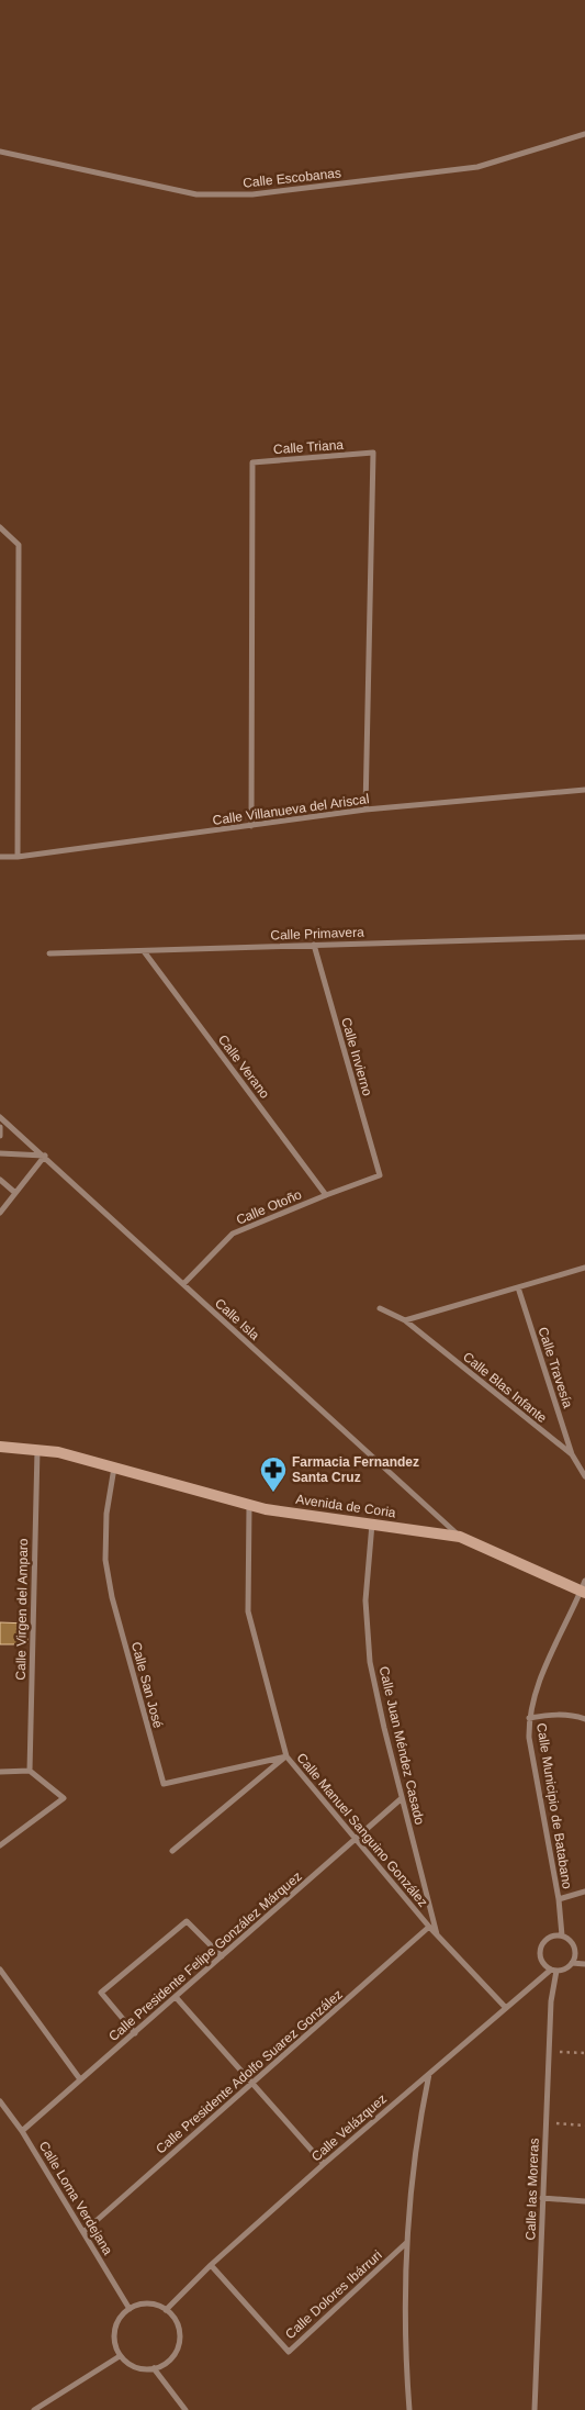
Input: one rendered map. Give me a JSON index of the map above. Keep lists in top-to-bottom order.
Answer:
{
  "streets": {
    "main road": ["Avenida de Coria"],
    "street": [
      "Calle Escobanas",
      "Calle Triana",
      "Calle Villanueva del Ariscal",
      "Calle Primavera",
      "Calle Invierno",
      "Calle Verano",
      "Calle Otoño",
      "Calle Isla",
      "Calle Travesía",
      "Calle Blas Infante",
      "Calle Virgen del Amparo",
      "Calle San José",
      "Calle Juan Méndez Casado",
      "Calle Municipio de Batabano",
      "Calle Manuel Sanguino González",
      "Calle Presidente Felipe González Márquez",
      "Calle Presidente Adolfo Suarez González",
      "Calle Velázquez",
      "Calle las Moreras",
      "Calle Loma Verdejana",
      "Calle Dolores Ibárruri"
    ]
  },
  "crossings": [
    ["Calle Triana", "Calle Villanueva del Ariscal"],
    ["Calle Primavera", "Calle Invierno"],
    ["Calle Primavera", "Calle Verano"],
    ["Calle Invierno", "Calle Otoño"],
    ["Calle Verano", "Calle Otoño"],
    ["Calle Otoño", "Calle Isla"],
    ["Calle Isla", "Avenida de Coria"],
    ["Calle Travesía", "Calle Blas Infante"],
    ["Avenida de Coria", "Calle Virgen del Amparo"],
    ["Avenida de Coria", "Calle San José"],
    ["Avenida de Coria", "Calle Juan Méndez Casado"],
    ["Avenida de Coria", "Calle Municipio de Batabano"],
    ["Avenida de Coria", "Calle Manuel Sanguino González"],
    ["Calle San José", "Calle Manuel Sanguino González"],
    ["Calle Juan Méndez Casado", "Calle Manuel Sanguino González"],
    ["Calle Juan Méndez Casado", "Calle Presidente Felipe González Márquez"],
    ["Calle Municipio de Batabano", "Calle Velázquez"],
    ["Calle Municipio de Batabano", "Calle las Moreras"],
    ["Calle Manuel Sanguino González", "Calle Presidente Felipe González Márquez"],
    ["Calle Manuel Sanguino González", "Calle Presidente Adolfo Suarez González"],
    ["Calle Manuel Sanguino González", "Calle Velázquez"],
    ["Calle Presidente Felipe González Márquez", "Calle Loma Verdejana"],
    ["Calle Presidente Adolfo Suarez González", "Calle Loma Verdejana"],
    ["Calle Velázquez", "Calle las Moreras"],
    ["Calle Velázquez", "Calle Loma Verdejana"],
    ["Calle Velázquez", "Calle Dolores Ibárruri"]
  ],
  "places": {
    "pharmacy": ["Farmacia Fernandez Santa Cruz"]
  }
}
